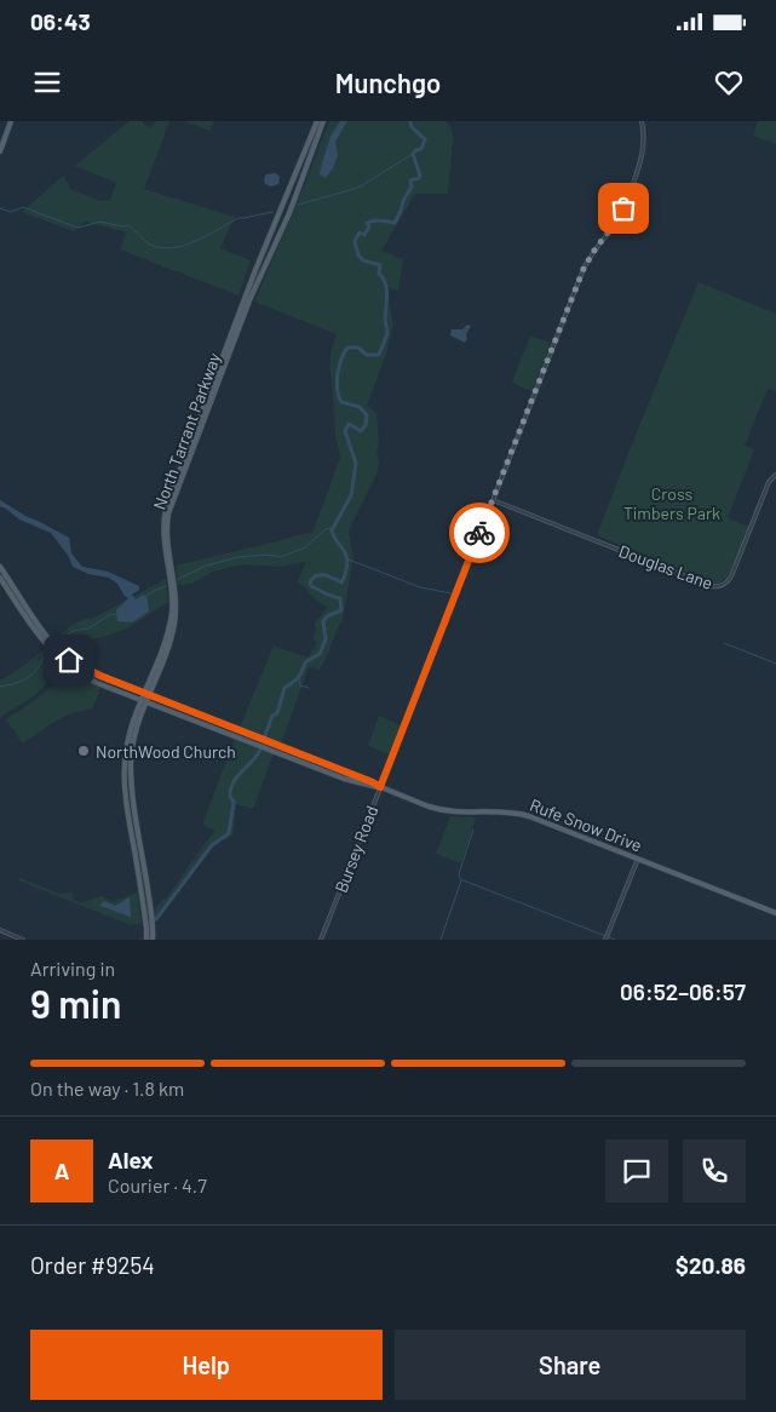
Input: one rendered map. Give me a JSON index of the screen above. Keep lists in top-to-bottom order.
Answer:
{
  "streets": {
    "main road": ["North Tarrant Parkway", "Rufe Snow Drive"],
    "street": ["Douglas Lane", "Bursey Road"]
  },
  "crossings": [
    ["North Tarrant Parkway", "Rufe Snow Drive"],
    ["Douglas Lane", "Bursey Road"],
    ["Rufe Snow Drive", "Bursey Road"]
  ],
  "parks": ["Cross Timbers Park"],
  "places": ["NorthWood Church"],
  "page": {
    "status": "06:43",
    "header": "Munchgo",
    "heading": ["9 min", "Arriving in", "06:52–06:57"],
    "panel": [
      "Alex",
      "Courier · 4.7",
      "Order #9254",
      "$20.86"
    ],
    "bar": "On the way · 1.8 km",
    "round": "A",
    "buttons": ["Help", "Share"]
  }
}
